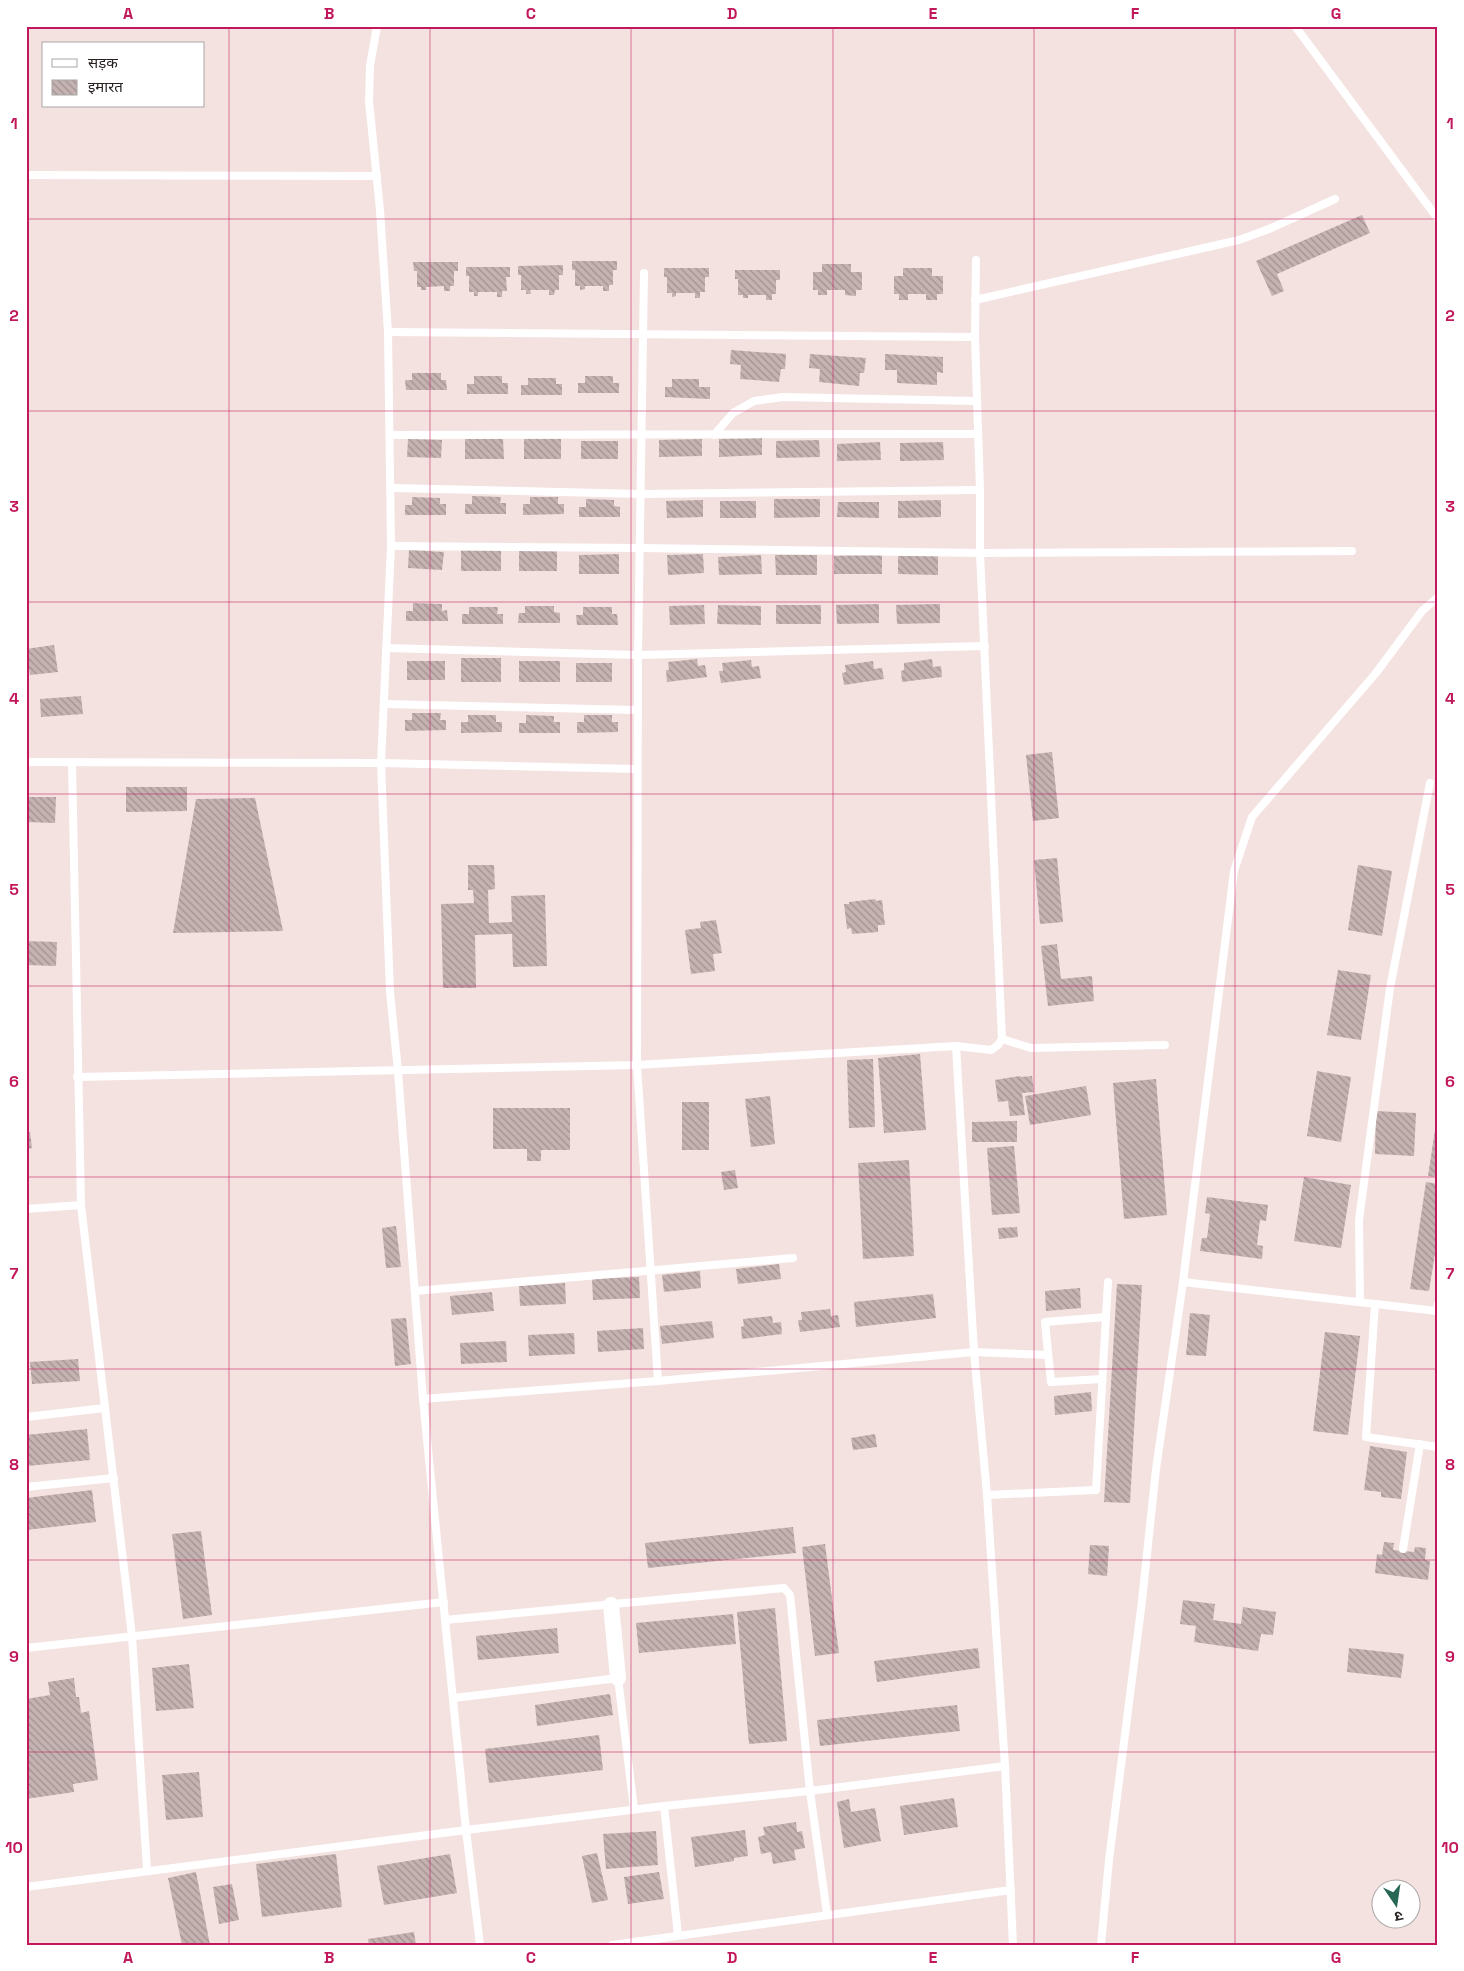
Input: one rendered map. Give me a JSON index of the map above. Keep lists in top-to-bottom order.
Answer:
{
  "legend": ["सड़क", "इमारत"],
  "north": "bottom",
  "grid": {
    "columns": [
      "A",
      "B",
      "C",
      "D",
      "E",
      "F",
      "G"
    ],
    "rows": [
      "1",
      "2",
      "3",
      "4",
      "5",
      "6",
      "7",
      "8",
      "9",
      "10"
    ]
  }
}
